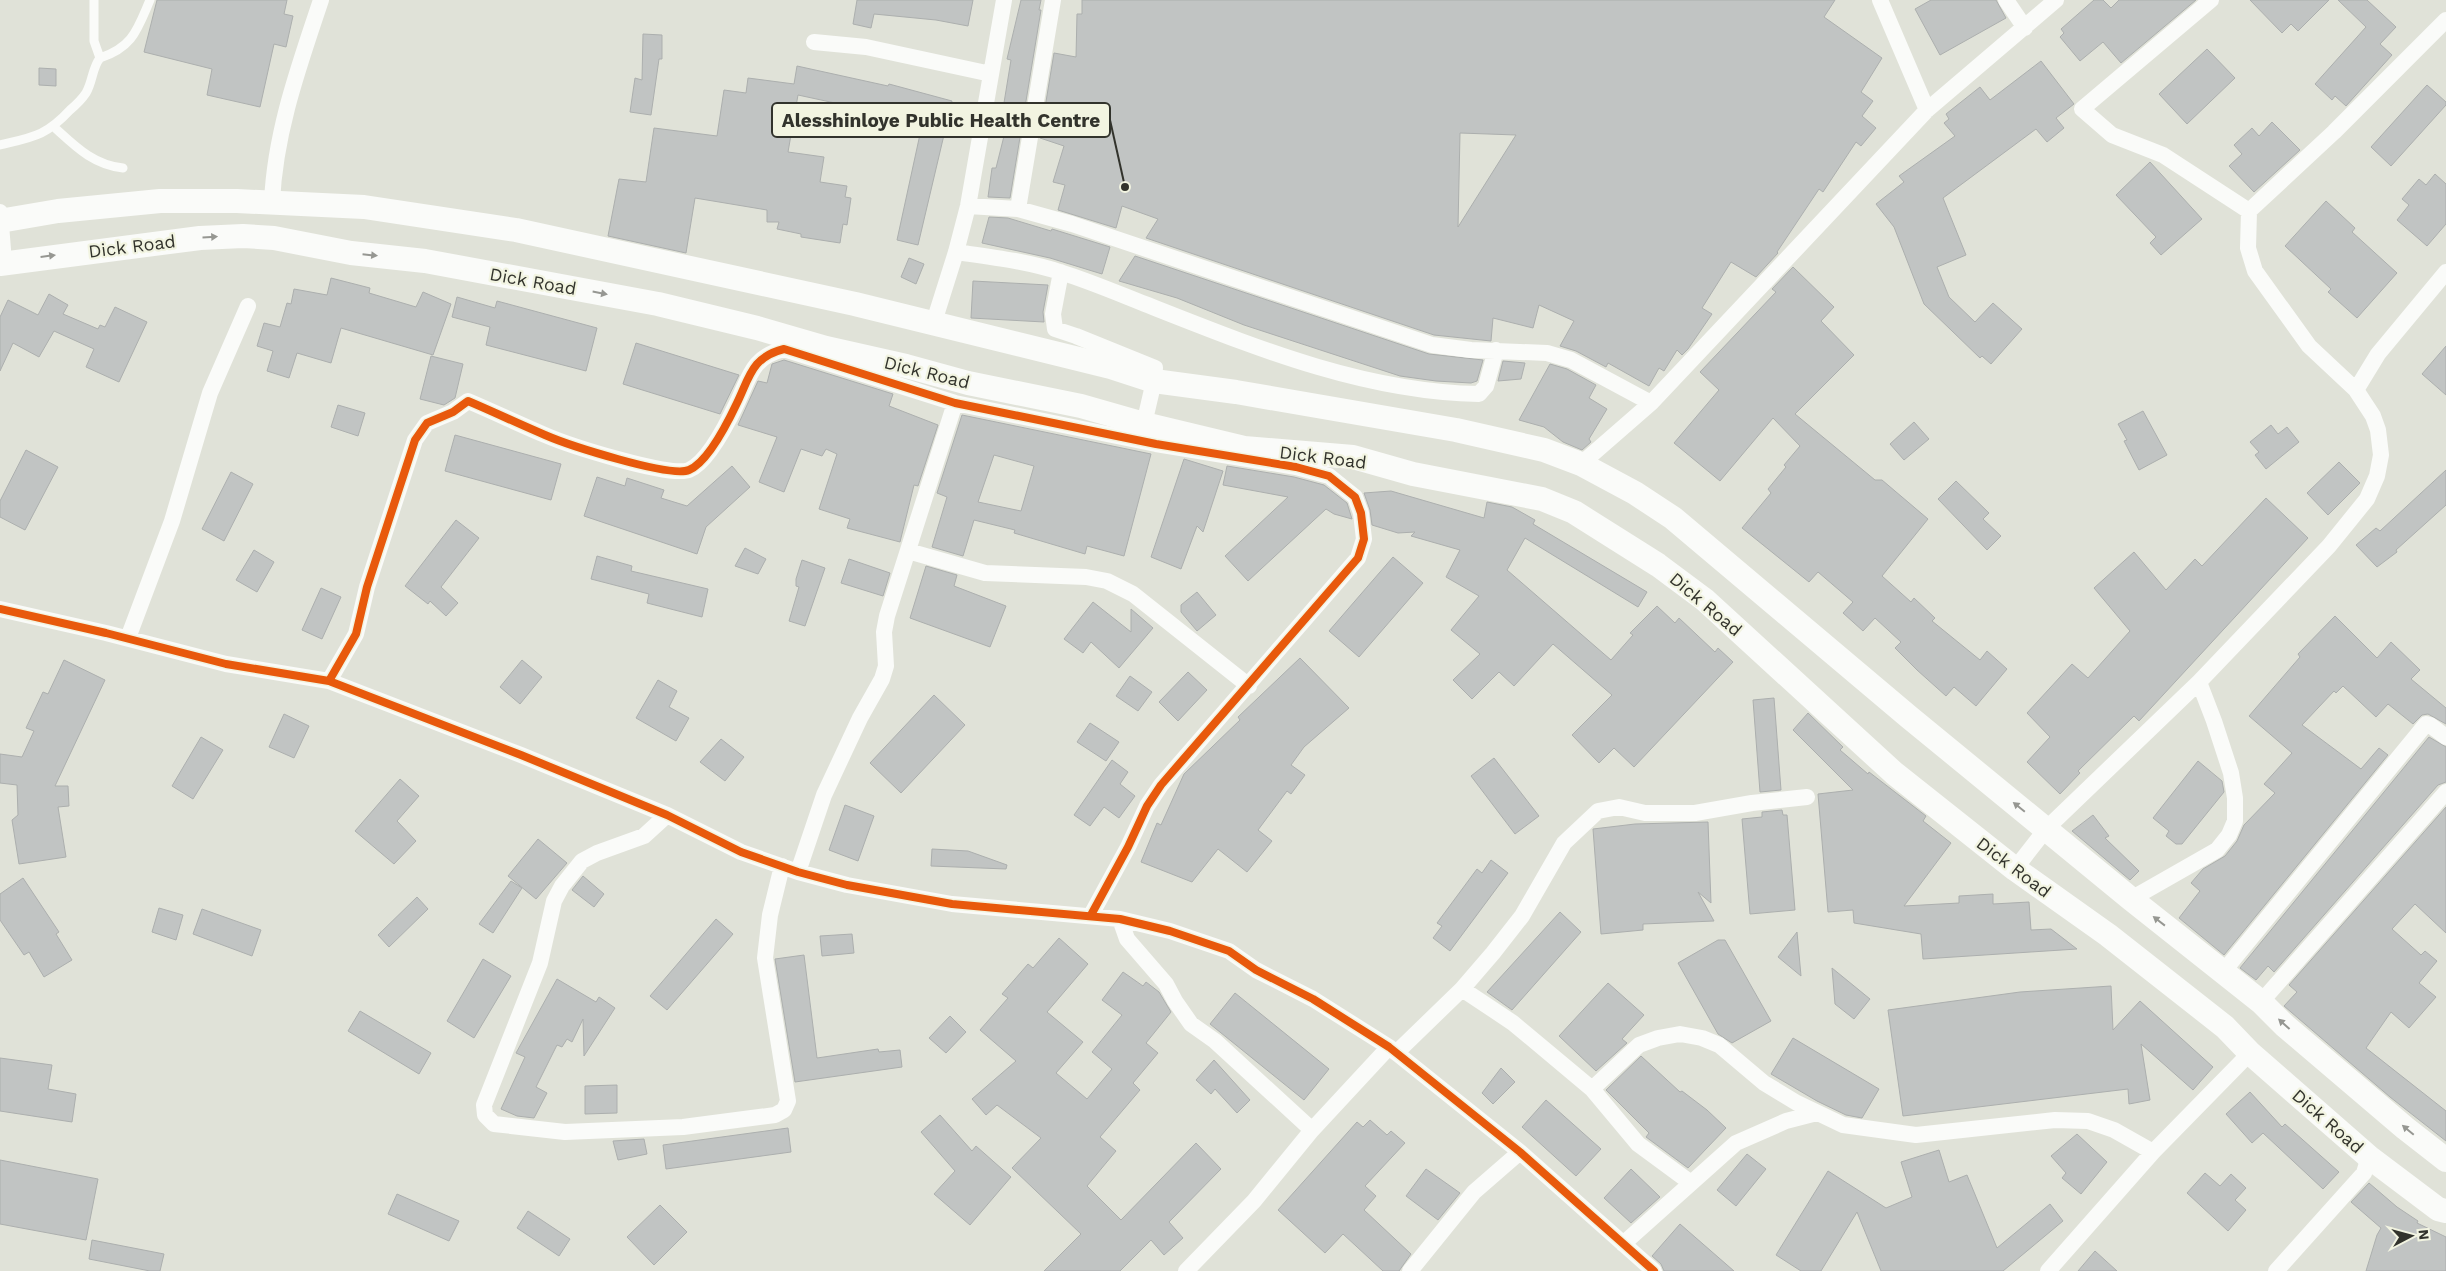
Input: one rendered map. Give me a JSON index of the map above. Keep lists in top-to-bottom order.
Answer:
{
  "streets": {
    "main road": ["Dick Road"]
  },
  "places": ["Alesshinloye Public Health Centre"],
  "north": "right"
}
